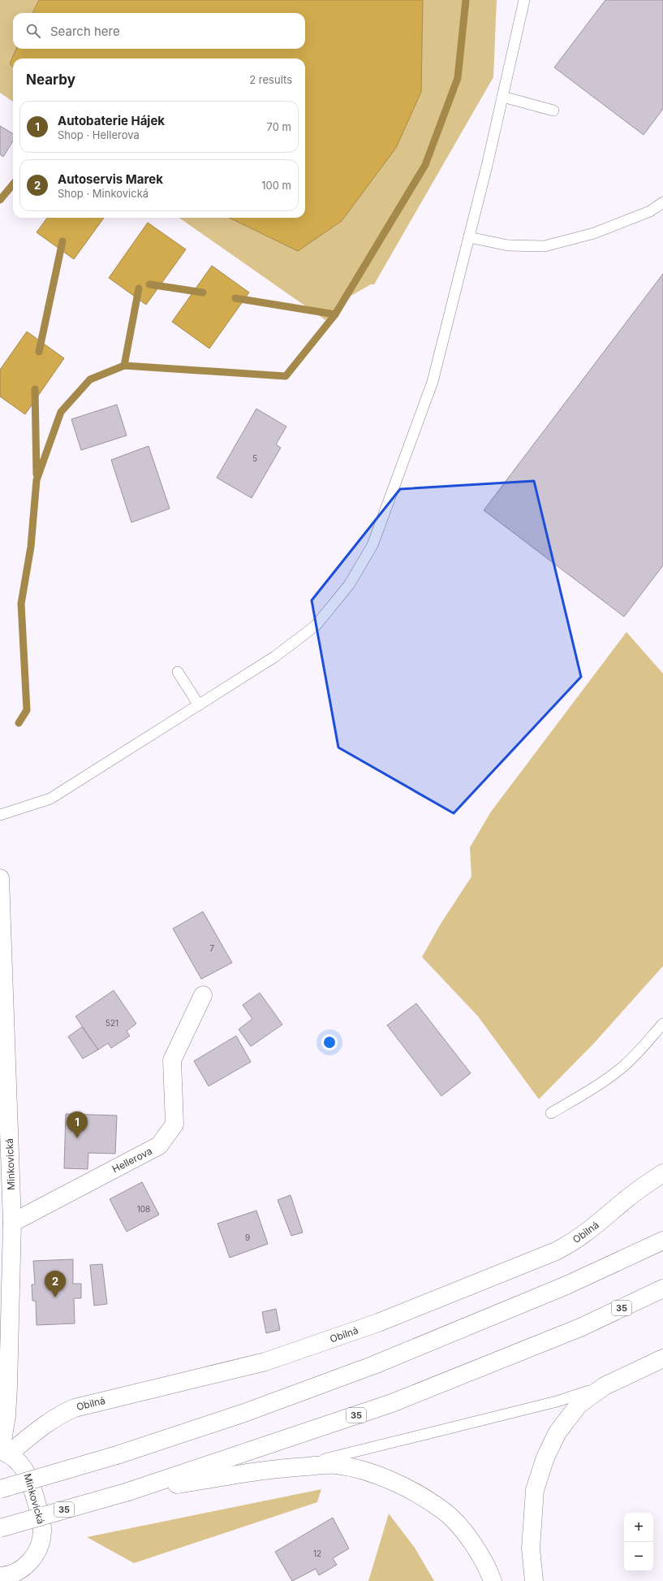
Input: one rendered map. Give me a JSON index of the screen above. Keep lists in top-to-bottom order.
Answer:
{
  "streets": {
    "main road": [
      "Hellerova",
      "Minkovická",
      "Obilná",
      "35"
    ]
  },
  "crossings": [
    ["Hellerova", "Minkovická"],
    ["Minkovická", "Obilná"]
  ],
  "house_numbers": [
    "5",
    "7",
    "521",
    "108",
    "9",
    "12"
  ],
  "page": {
    "search": "Search here",
    "heading": ["Nearby", "2 results"],
    "list": [
      {
        "mark": "1",
        "name": "Autobaterie Hájek",
        "note": "Shop · Hellerova",
        "value": "70 m"
      },
      {
        "mark": "2",
        "name": "Autoservis Marek",
        "note": "Shop · Minkovická",
        "value": "100 m"
      }
    ],
    "pins": ["1", "2"],
    "map_buttons": ["+", "−"]
  }
}
